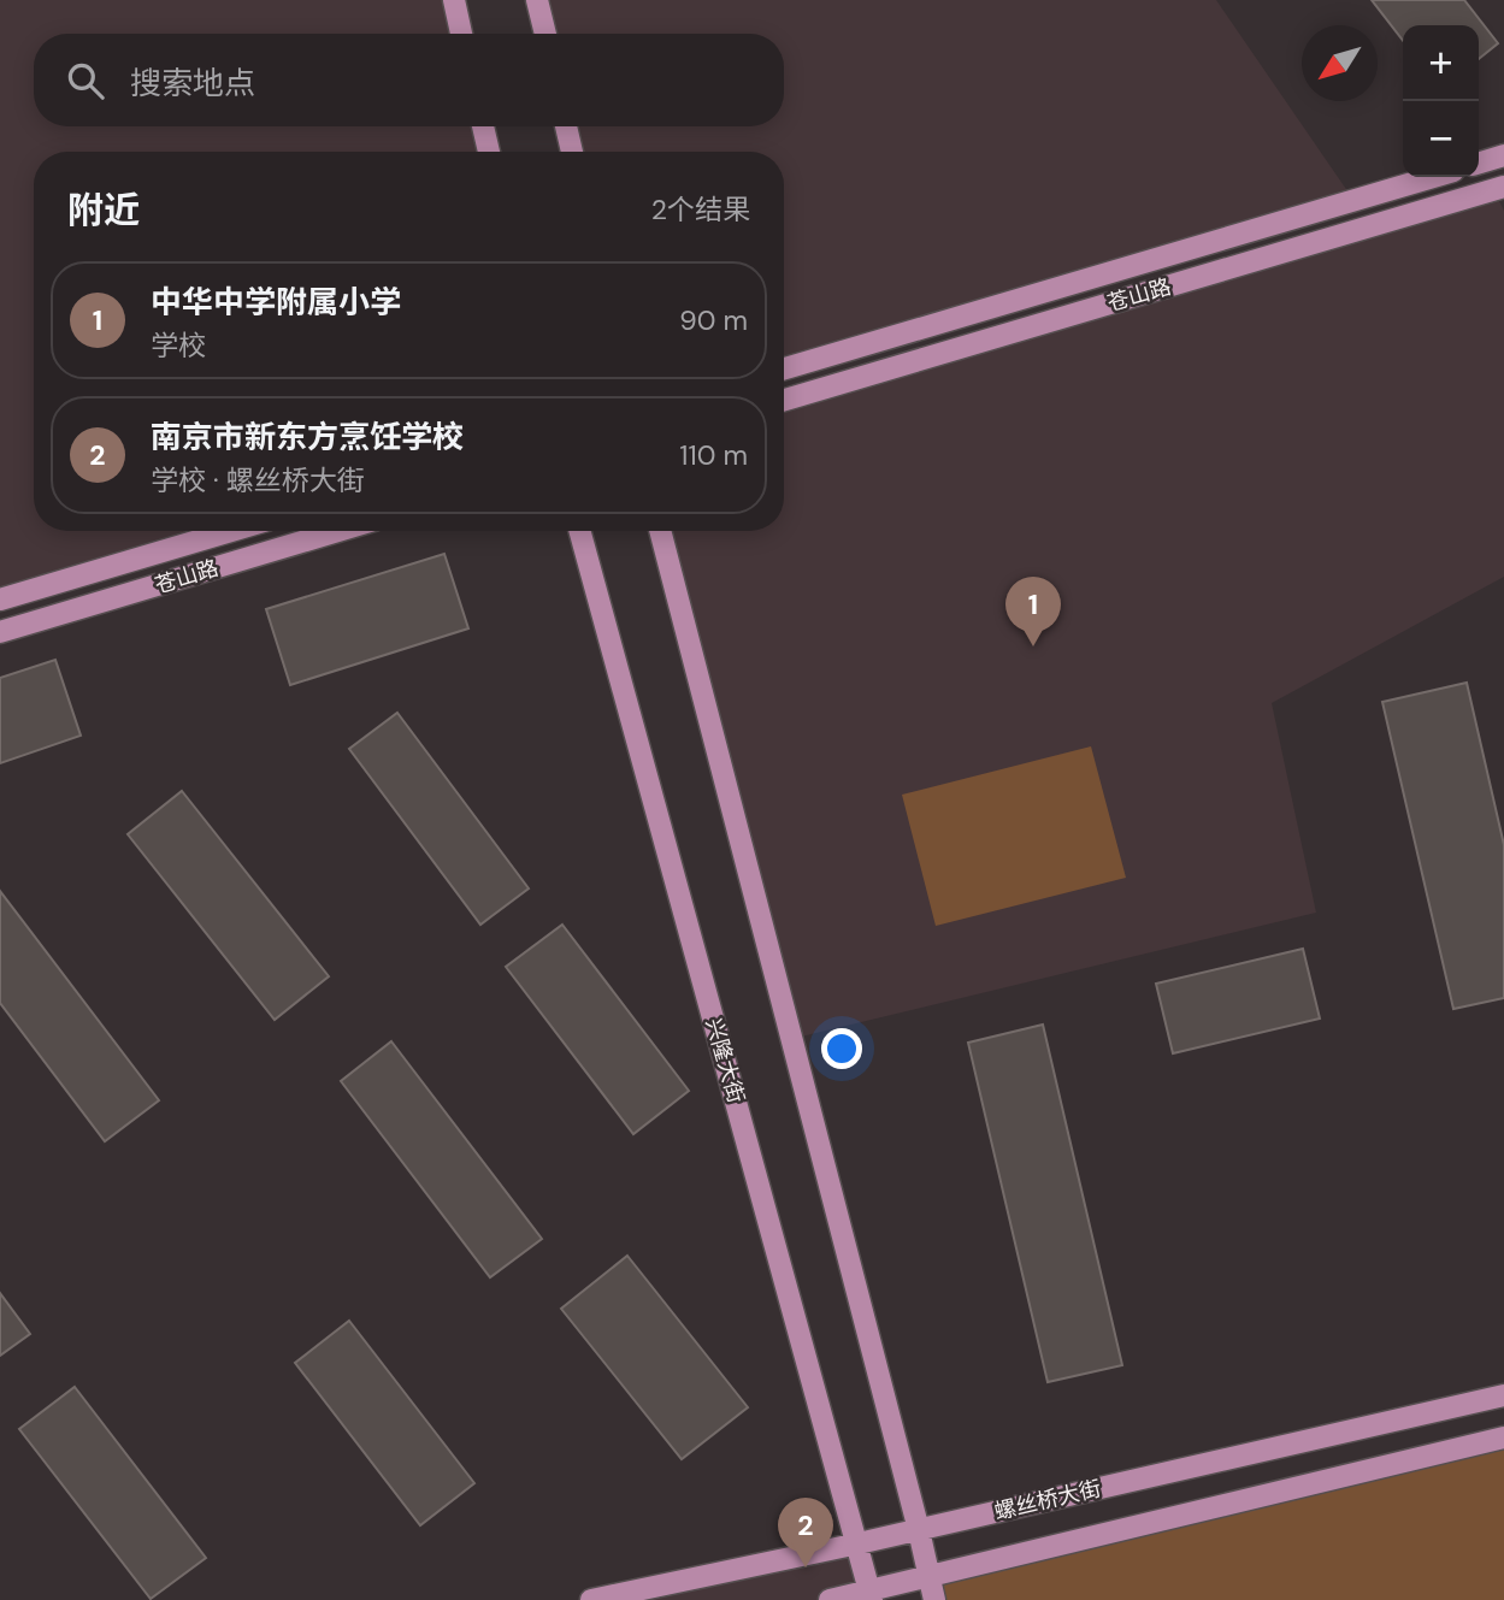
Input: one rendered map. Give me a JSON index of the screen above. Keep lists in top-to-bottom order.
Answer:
{
  "streets": {
    "street": ["苍山路", "兴隆大街", "螺丝桥大街"]
  },
  "crossings": [
    ["兴隆大街", "螺丝桥大街"]
  ],
  "north": "bottom left",
  "page": {
    "map_buttons": ["+", "−"],
    "search": "搜索地点",
    "heading": ["附近", "2个结果"],
    "list": [
      {
        "mark": "1",
        "name": "中华中学附属小学",
        "note": "学校",
        "value": "90 m"
      },
      {
        "mark": "2",
        "name": "南京市新东方烹饪学校",
        "note": "学校 · 螺丝桥大街",
        "value": "110 m"
      }
    ],
    "pins": ["1", "2"]
  }
}
